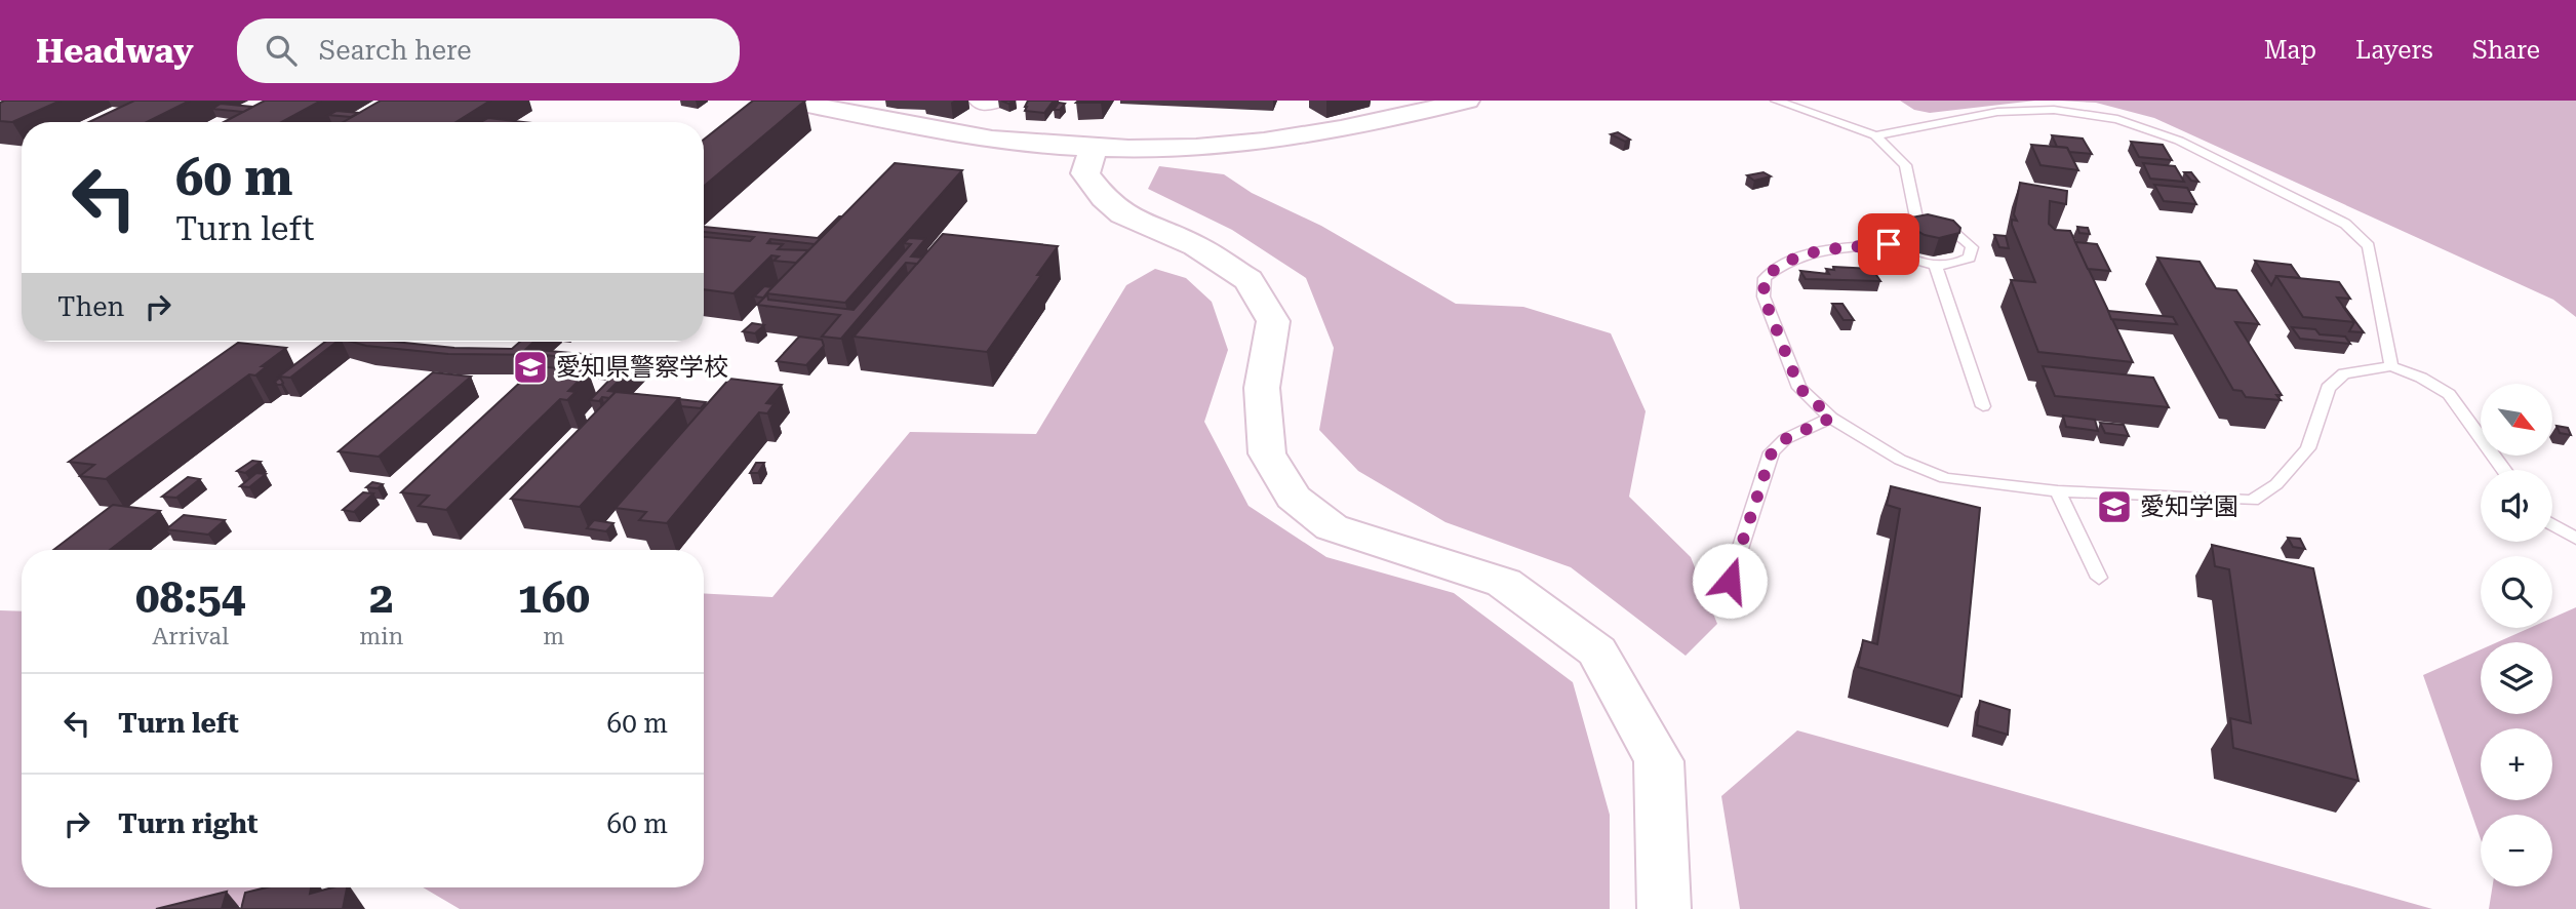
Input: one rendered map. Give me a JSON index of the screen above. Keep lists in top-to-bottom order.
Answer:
{
  "places": {
    "school or university": ["愛知県警察学校", "愛知学園"]
  },
  "north": "bottom right",
  "page": {
    "header": "Headway",
    "search": "Search here",
    "nav": ["Map", "Layers", "Share"],
    "turn": ["60 m", "Turn left"],
    "then": "Then",
    "map_buttons": ["+", "−"],
    "eta": [
      "08:54",
      "Arrival",
      "2",
      "min",
      "160",
      "m"
    ],
    "list": [
      {
        "name": "Turn left",
        "value": "60 m"
      },
      {
        "name": "Turn right",
        "value": "60 m"
      }
    ]
  }
}
